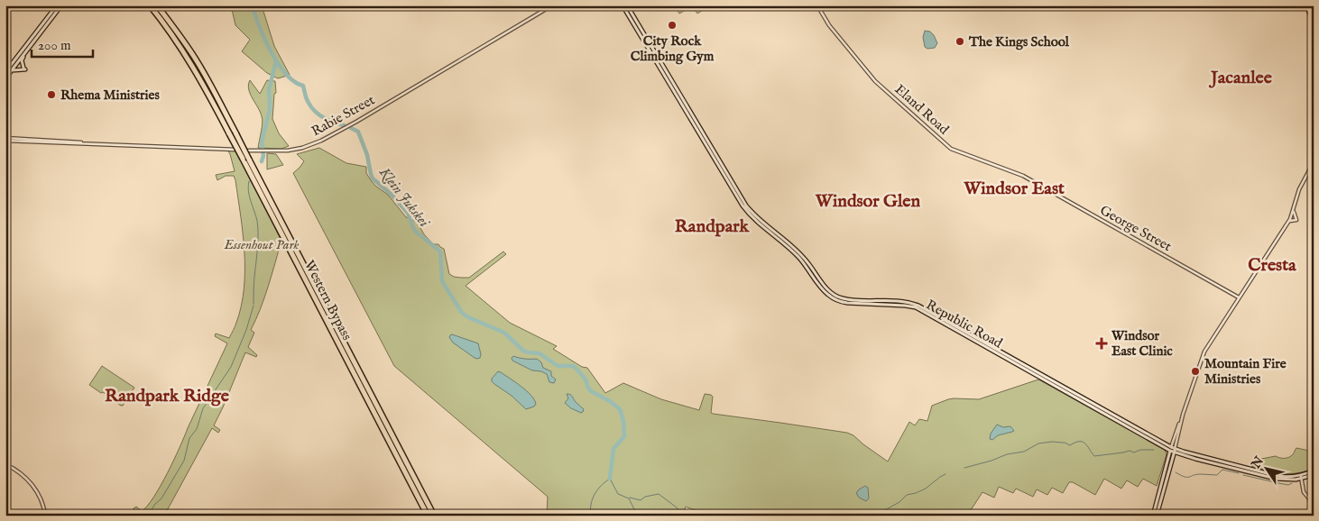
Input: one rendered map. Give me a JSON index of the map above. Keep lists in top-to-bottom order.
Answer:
{
  "streets": {
    "highway": ["Western Bypass"],
    "main road": ["Republic Road"],
    "street": ["Eland Road", "Rabie Street", "George Street"]
  },
  "crossings": [
    ["Eland Road", "George Street"]
  ],
  "districts": [
    "Jacanlee",
    "Windsor East",
    "Windsor Glen",
    "Randpark",
    "Cresta",
    "Randpark Ridge"
  ],
  "water": ["Klein Jukskei"],
  "parks": ["Essenhout Park"],
  "places": {
    "other": [
      "City Rock Climbing Gym",
      "The Kings School",
      "Rhema Ministries",
      "Mountain Fire Ministries"
    ],
    "health": ["Windsor East Clinic"]
  },
  "scale_bar": "200 m",
  "north": "top left"
}
